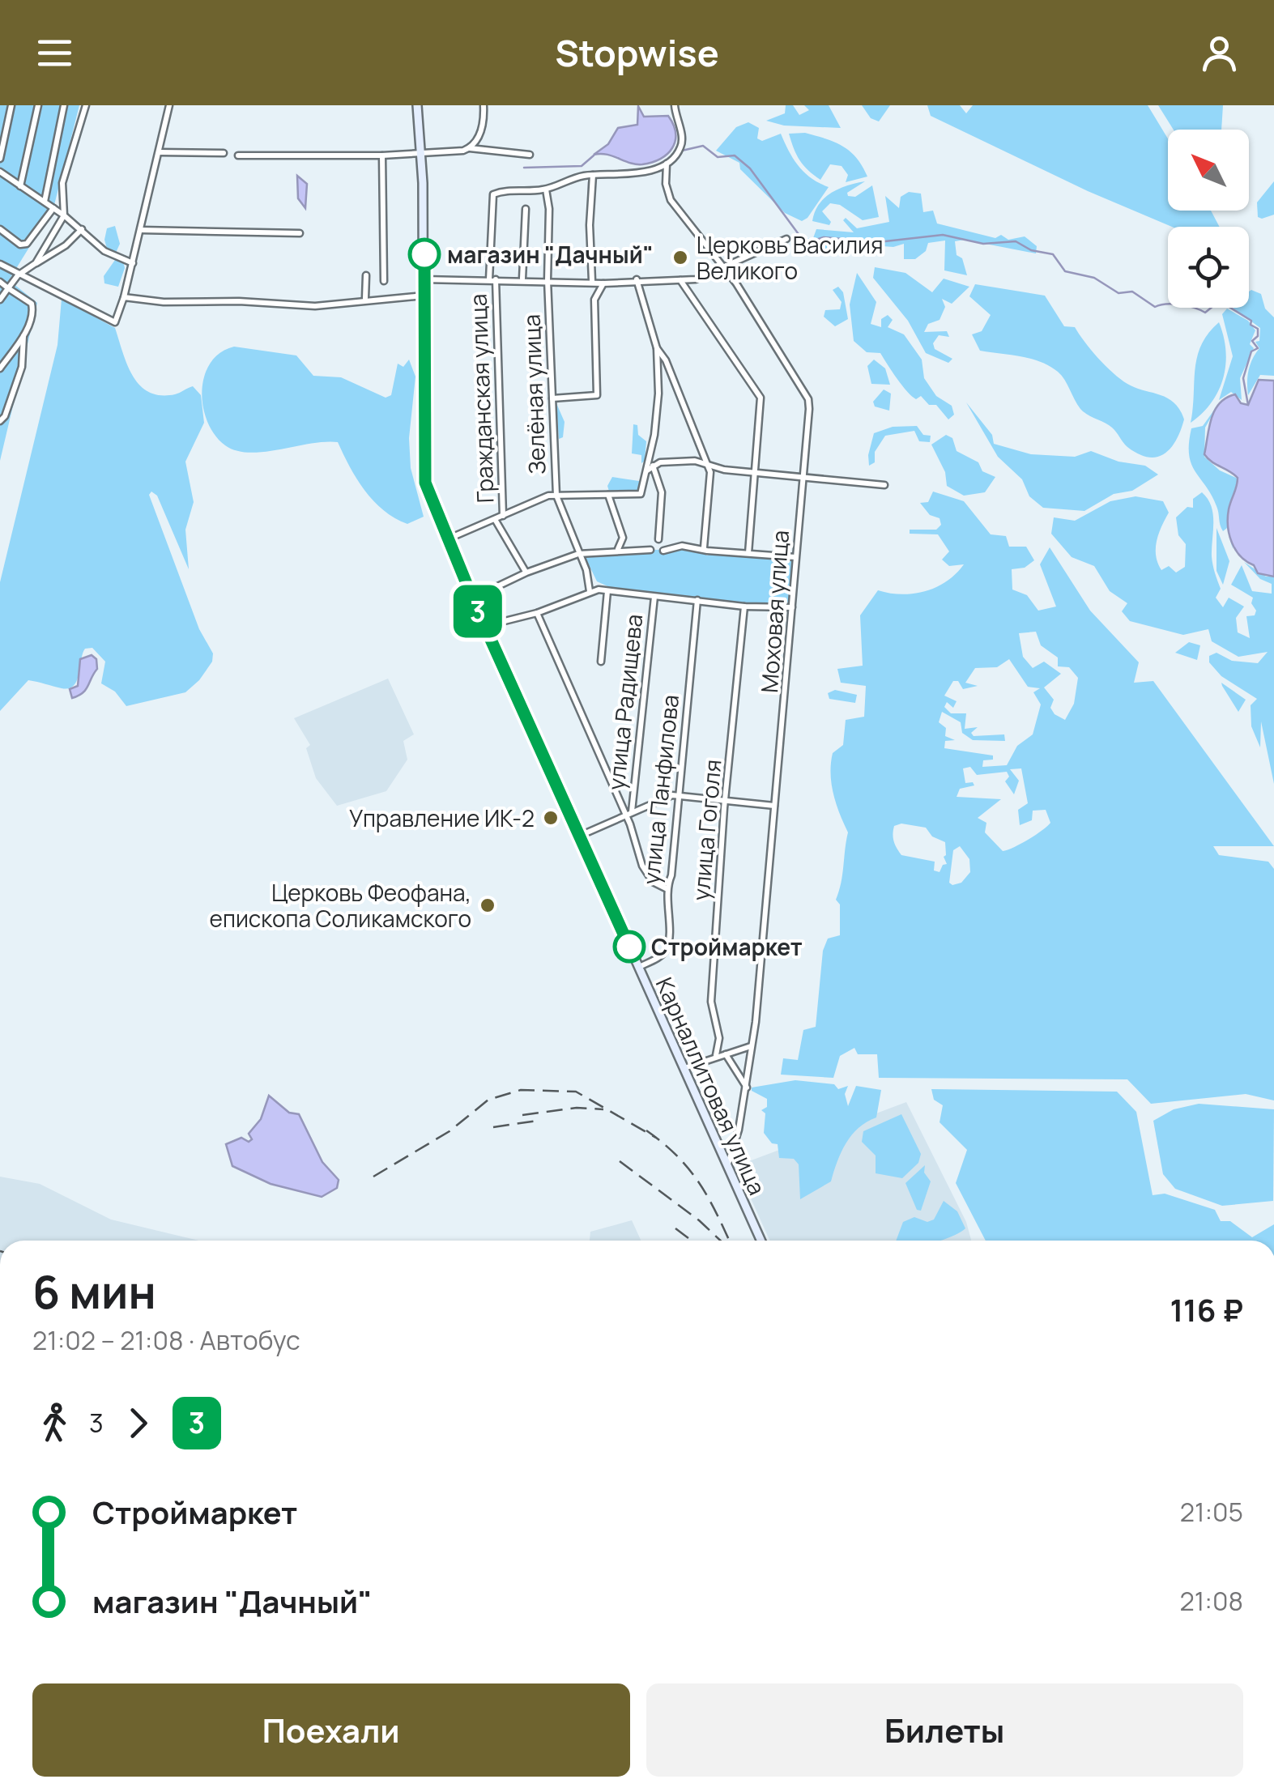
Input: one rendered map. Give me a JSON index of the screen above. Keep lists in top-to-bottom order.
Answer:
{
  "streets": {
    "street": [
      "Зелёная улица",
      "Гражданская улица",
      "Моховая улица",
      "улица Радищева",
      "улица Панфилова",
      "улица Гоголя",
      "Карналлитовая улица"
    ]
  },
  "crossings": [
    ["Зелёная улица", "Гражданская улица"],
    ["Моховая улица", "Карналлитовая улица"],
    ["улица Панфилова", "Карналлитовая улица"]
  ],
  "places": [
    "магазин \"Дачный\"",
    "Церковь Василия Великого",
    "Управление ИК-2",
    "Церковь Феофана, епископа Соликамского",
    "Строймаркет"
  ],
  "lines": ["bus line 3"],
  "north": "top left",
  "page": {
    "header": "Stopwise",
    "on_map": "3",
    "heading": ["6 мин", "21:02 – 21:08 · Автобус", "116 ₽"],
    "legs": ["3", "3"],
    "list": [
      {
        "name": "Строймаркет",
        "value": "21:05"
      },
      {
        "name": "магазин \"Дачный\"",
        "value": "21:08"
      }
    ],
    "buttons": ["Поехали", "Билеты"]
  }
}
